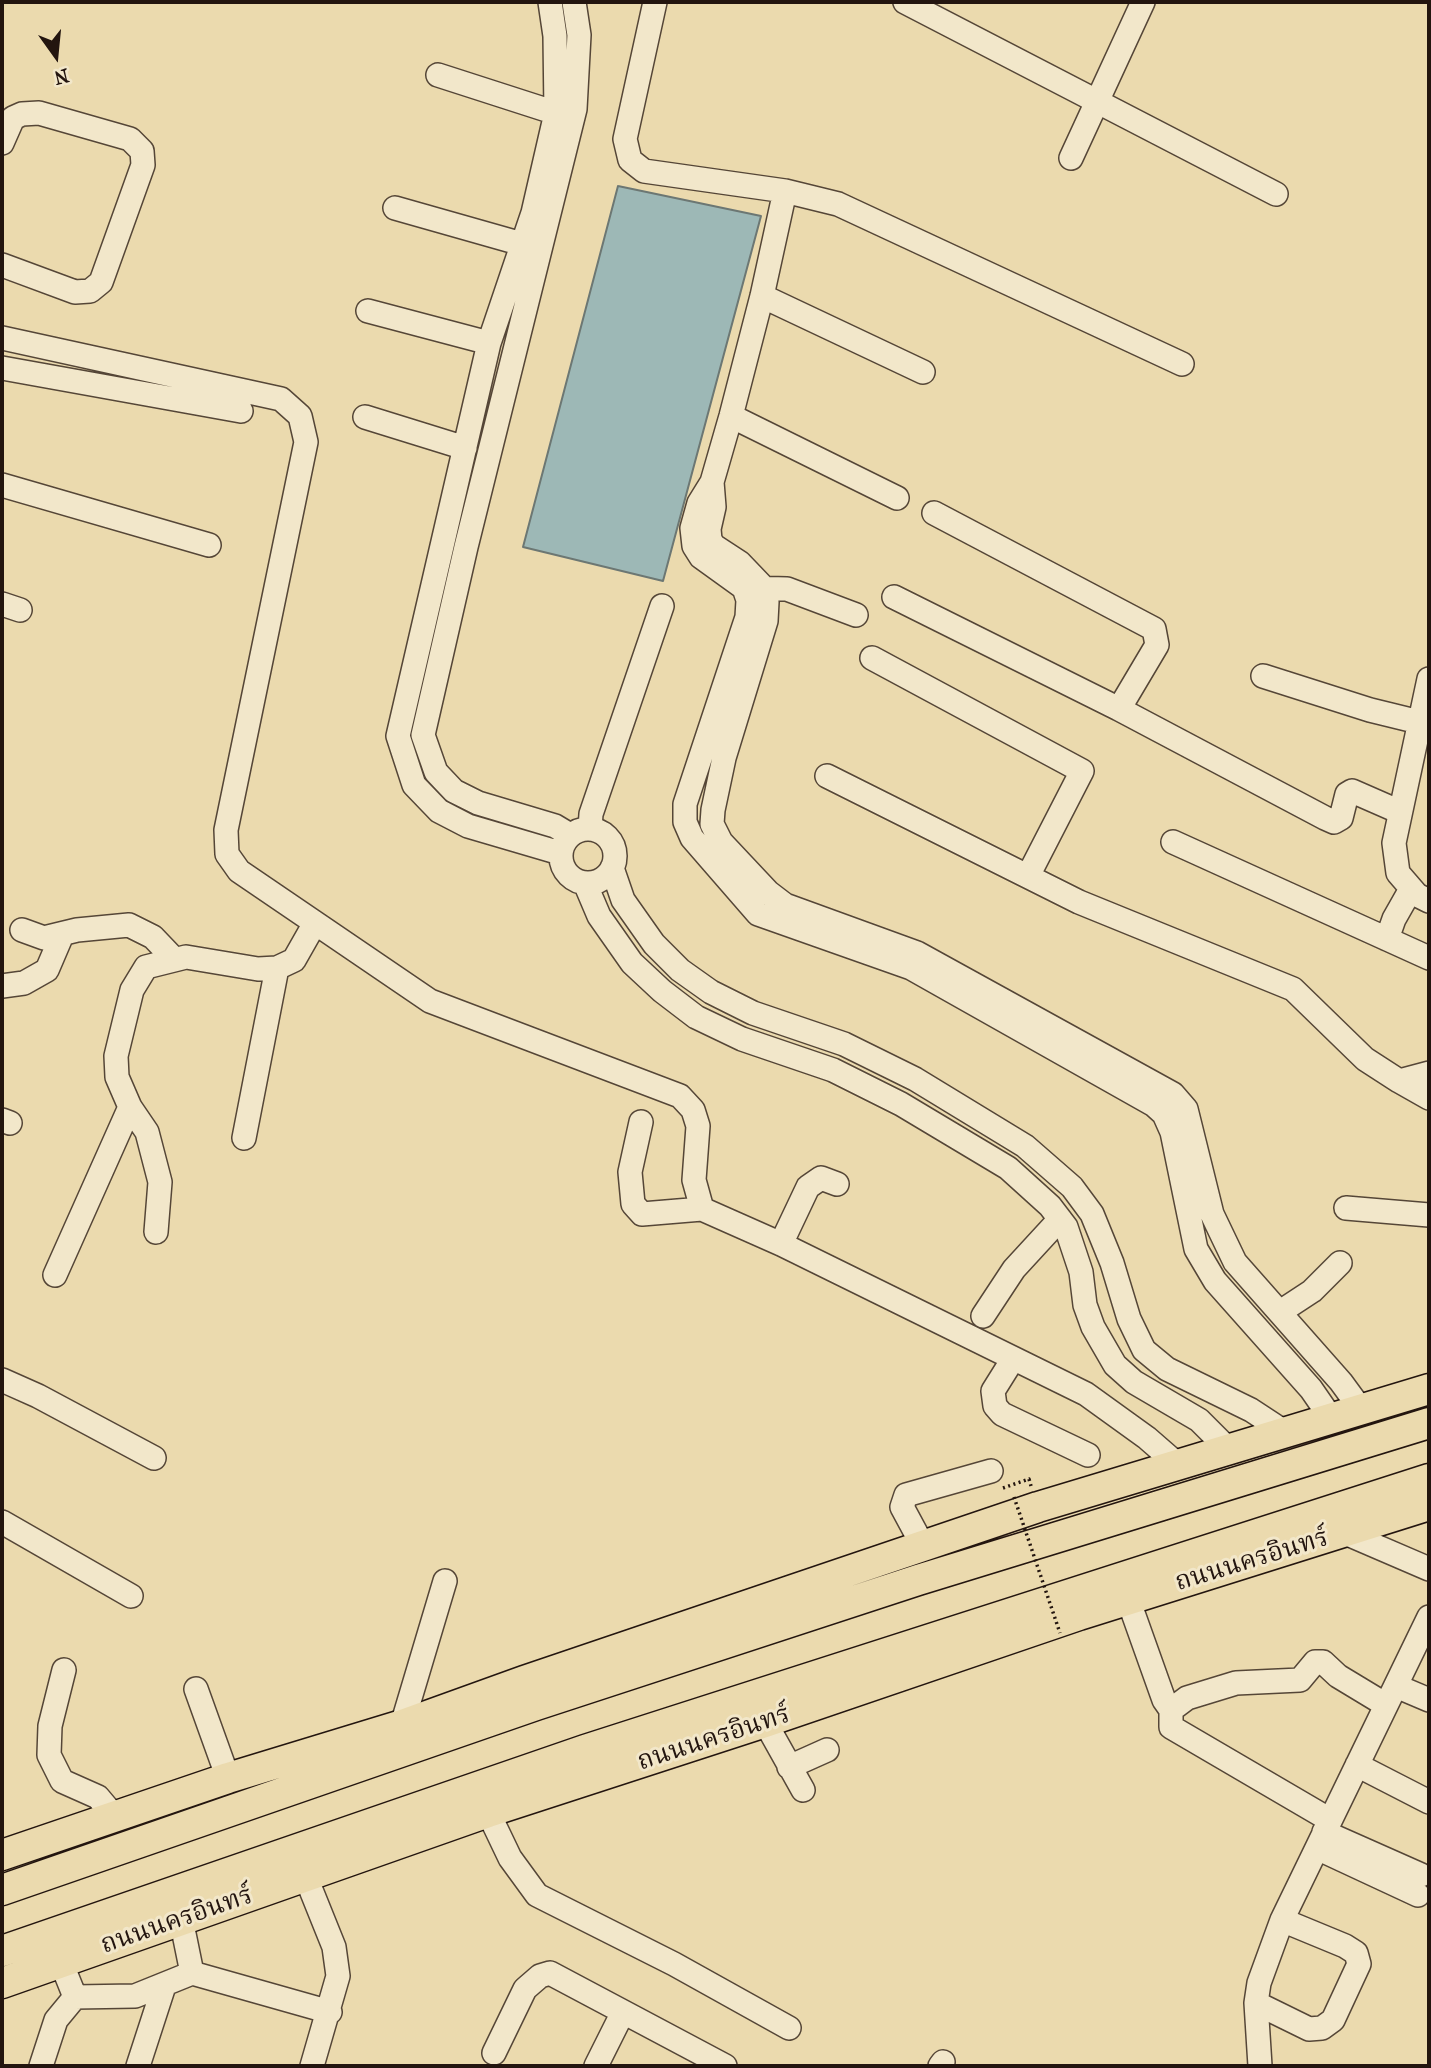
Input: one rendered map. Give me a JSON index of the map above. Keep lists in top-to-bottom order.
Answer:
{
  "streets": {
    "main road": ["ถนนนครอินทร์"]
  },
  "north": "bottom"
}
